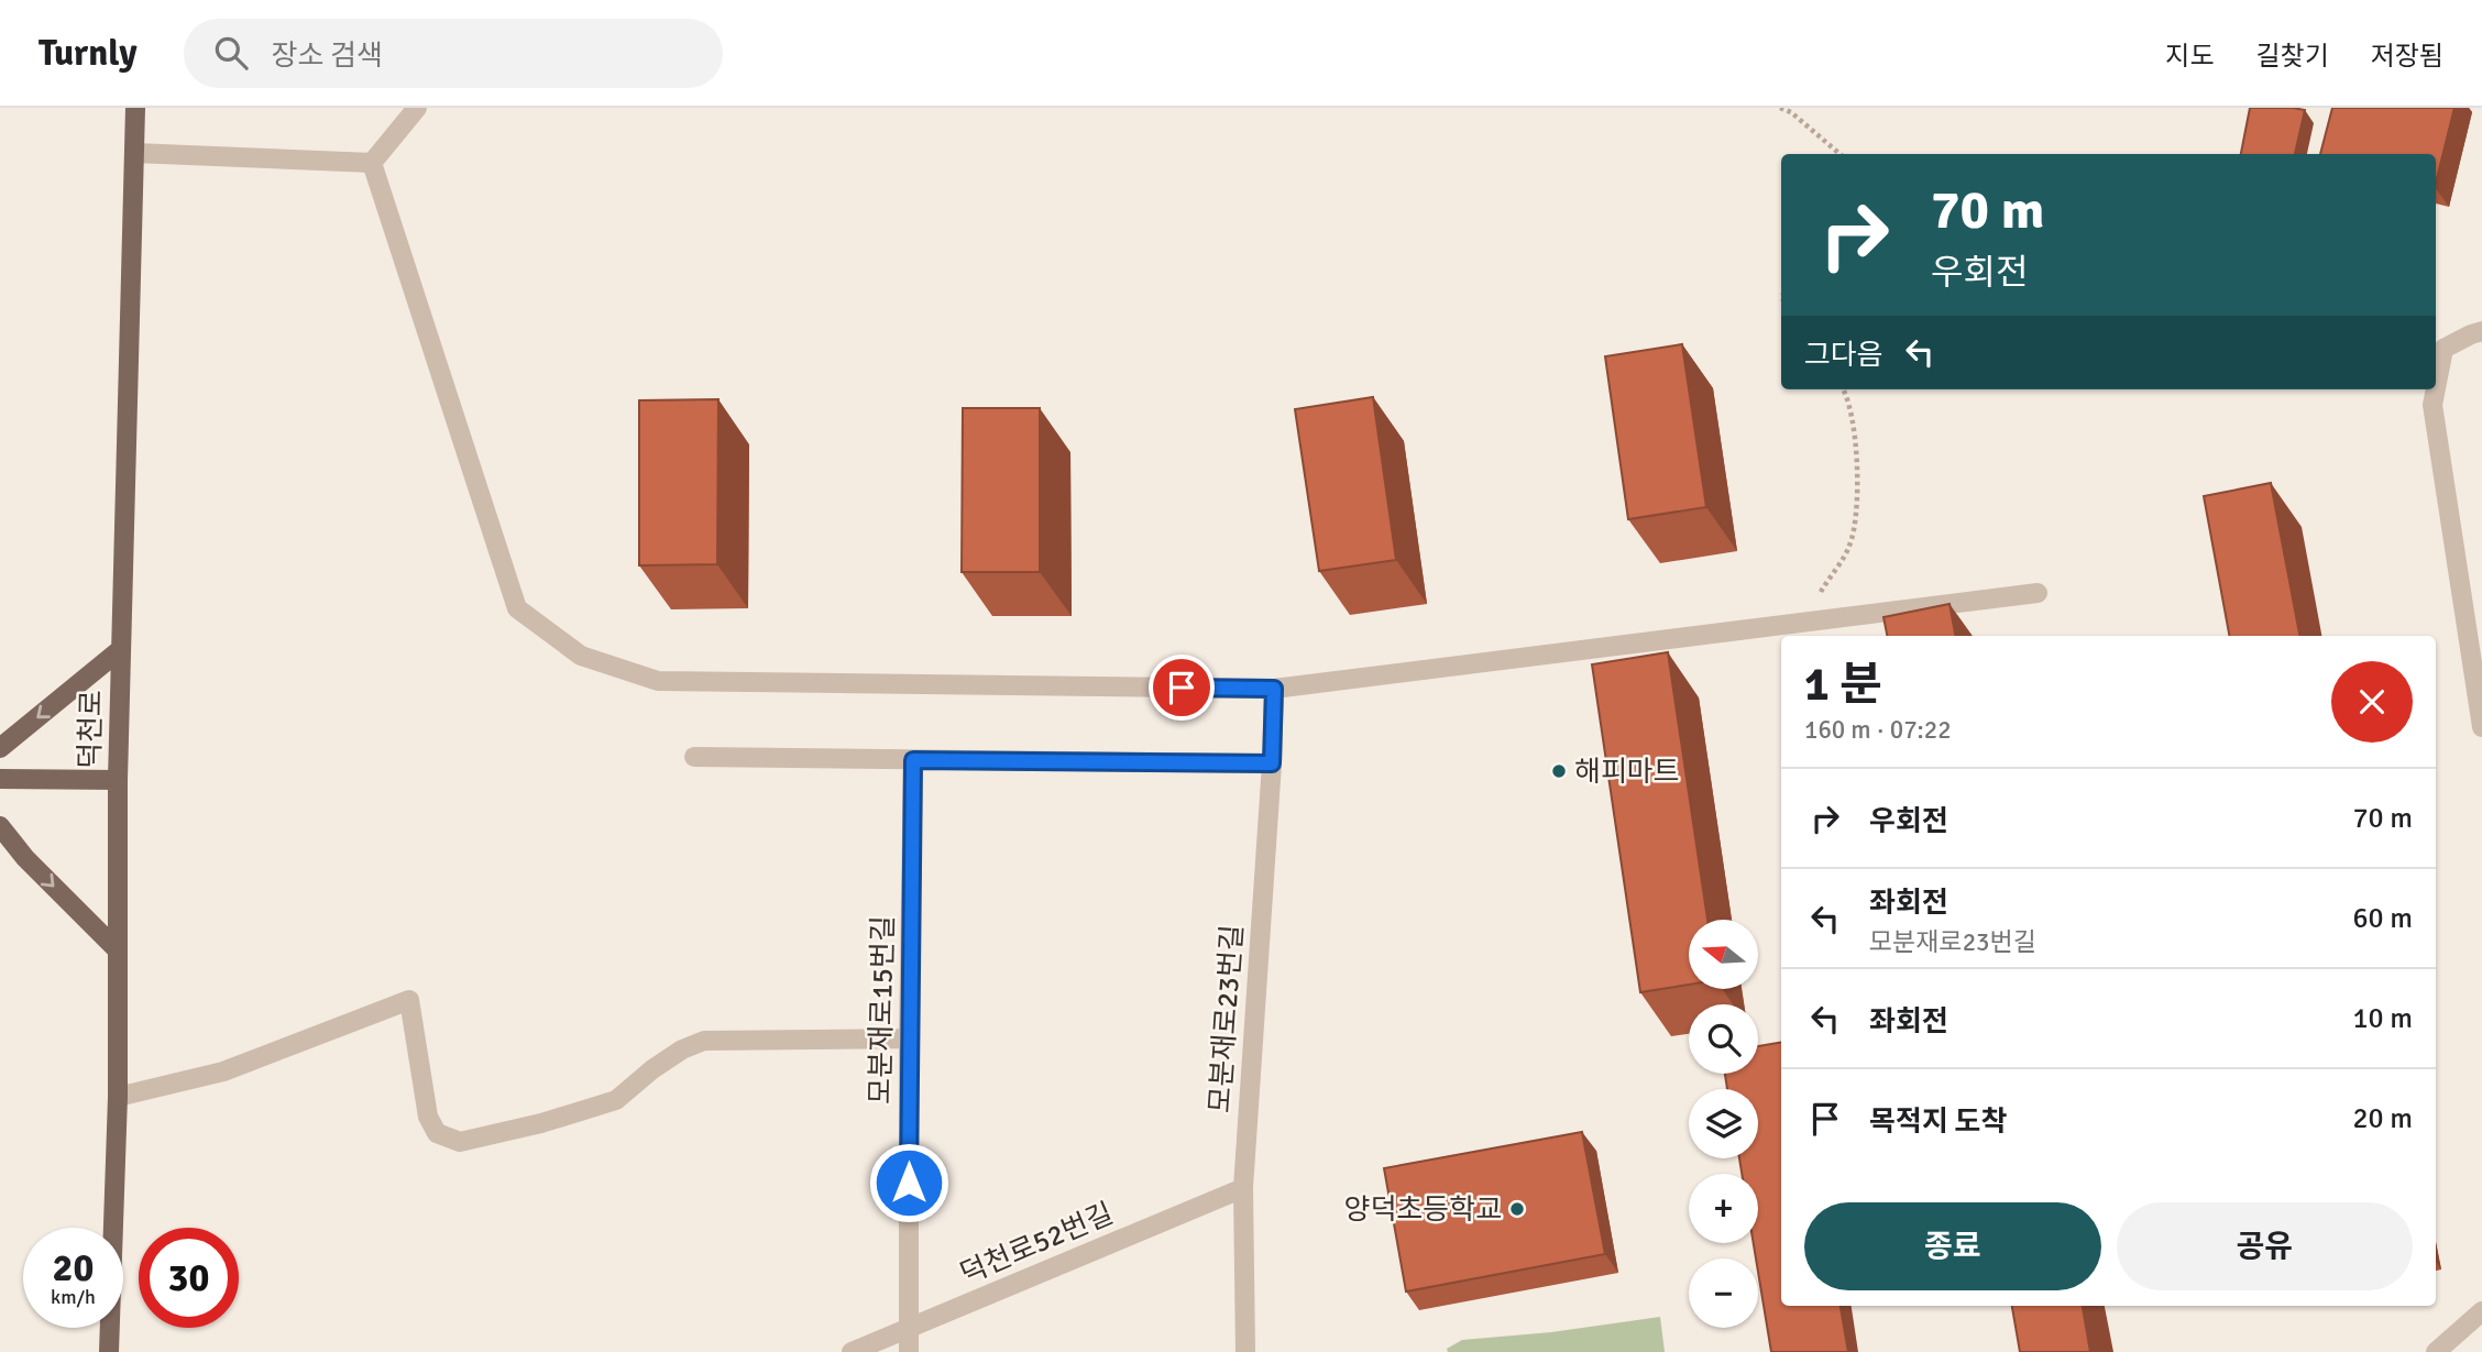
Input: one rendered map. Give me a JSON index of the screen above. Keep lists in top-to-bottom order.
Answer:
{
  "streets": {
    "main road": ["덕천로"],
    "street": ["모분재로15번길", "모분재로23번길", "덕천로52번길"]
  },
  "crossings": [
    ["모분재로15번길", "덕천로52번길"],
    ["모분재로23번길", "덕천로52번길"]
  ],
  "places": ["해피마트", "양덕초등학교"],
  "north": "left",
  "page": {
    "header": "Turnly",
    "search": "장소 검색",
    "nav": ["지도", "길찾기", "저장됨"],
    "turn": ["70 m", "우회전"],
    "then": "그다음",
    "heading": ["1 분", "160 m · 07:22"],
    "list": [
      {
        "name": "우회전",
        "value": "70 m"
      },
      {
        "name": "좌회전",
        "note": "모분재로23번길",
        "value": "60 m"
      },
      {
        "name": "좌회전",
        "value": "10 m"
      },
      {
        "name": "목적지 도착",
        "value": "20 m"
      }
    ],
    "map_buttons": ["+", "−"],
    "buttons": ["종료", "공유"],
    "speed": "20 km/h",
    "limit": "30"
  }
}
